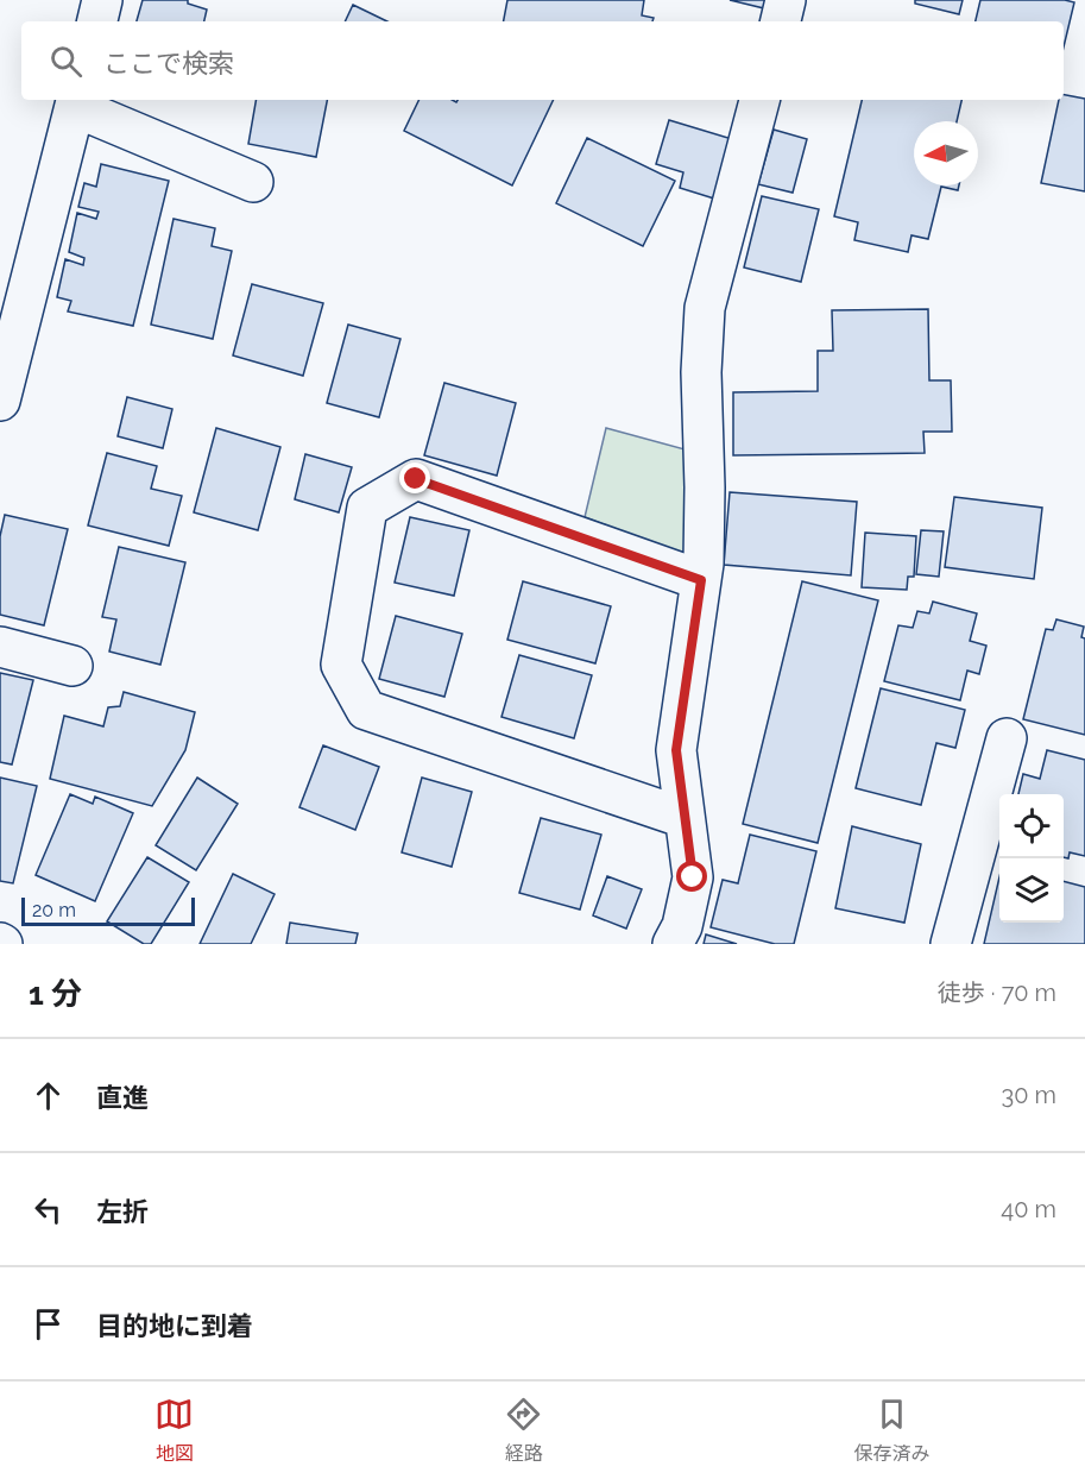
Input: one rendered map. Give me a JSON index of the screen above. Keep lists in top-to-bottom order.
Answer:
{
  "scale_bar": "20 m",
  "north": "left",
  "page": {
    "search": "ここで検索",
    "scale": "20 m",
    "heading": ["1 分", "徒歩 · 70 m"],
    "list": [
      ["直進", "30 m"],
      ["左折", "40 m"],
      "目的地に到着"
    ],
    "nav": ["地図", "経路", "保存済み"]
  }
}
